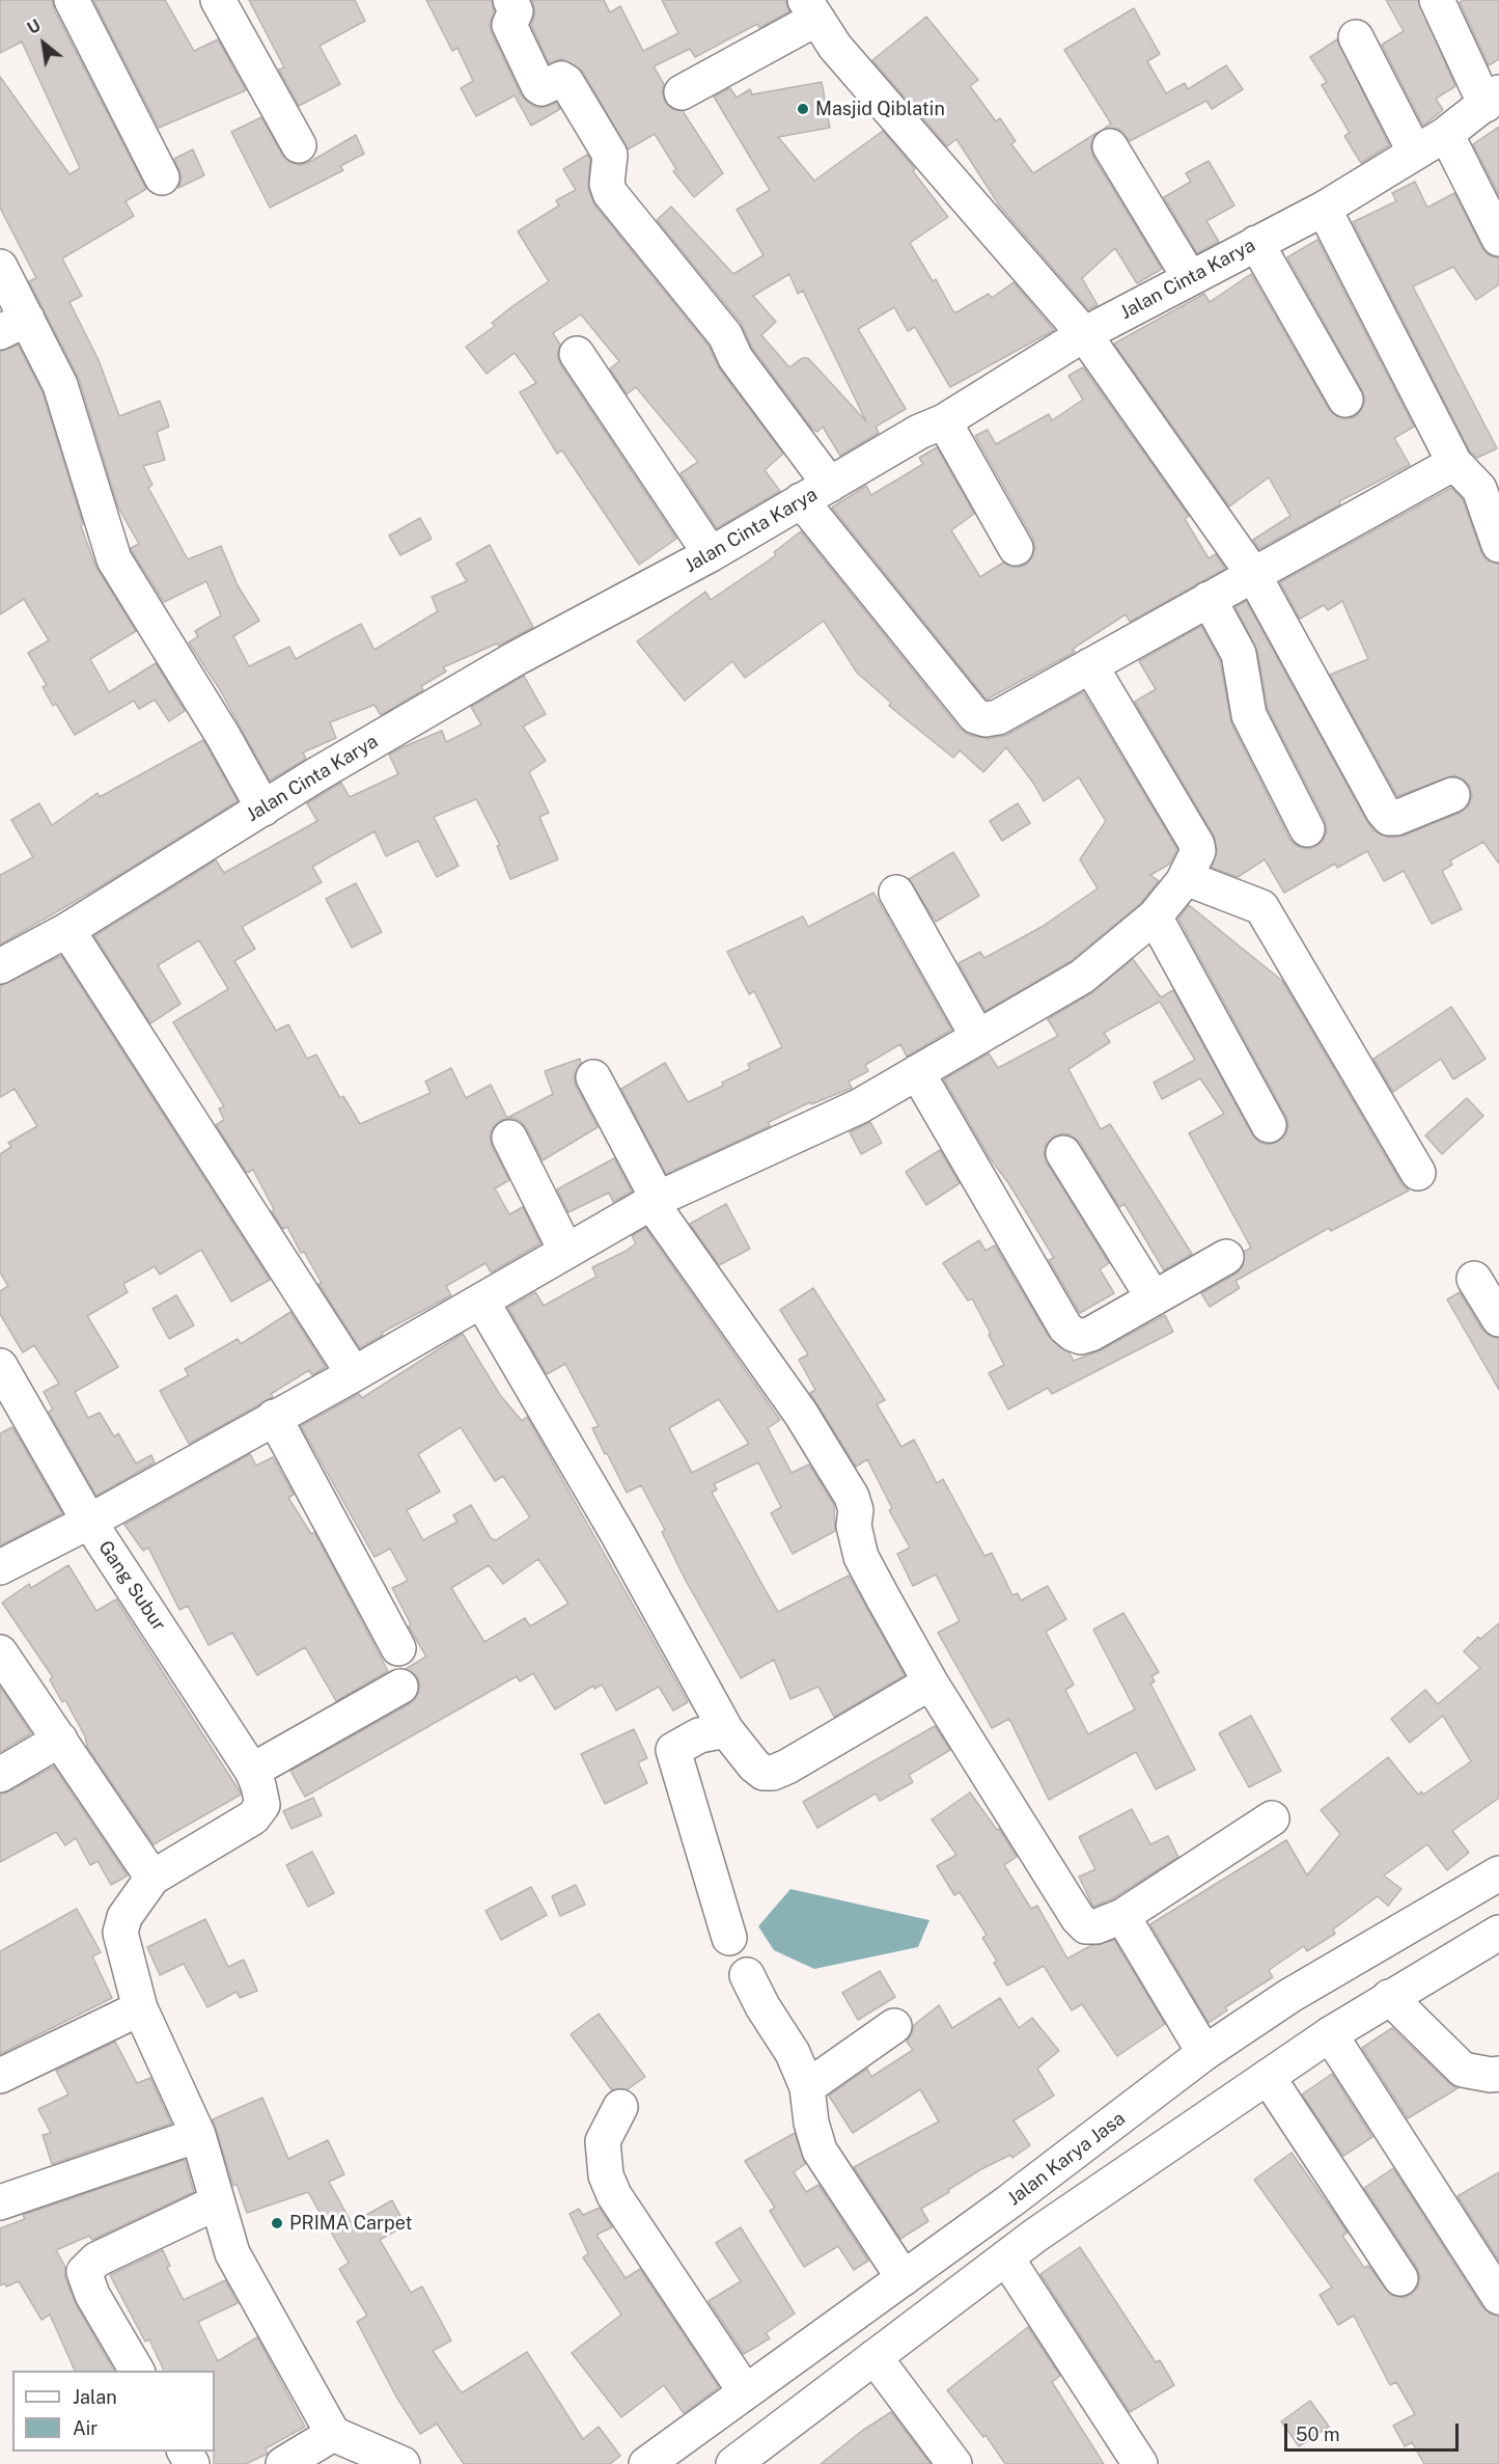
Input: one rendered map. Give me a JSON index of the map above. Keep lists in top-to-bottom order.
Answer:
{
  "streets": {
    "main road": ["Jalan Cinta Karya", "Gang Subur", "Jalan Karya Jasa"]
  },
  "places": ["Masjid Qiblatin", "PRIMA Carpet"],
  "legend": ["Jalan", "Air"],
  "scale_bar": "50 m",
  "north": "top left"
}
